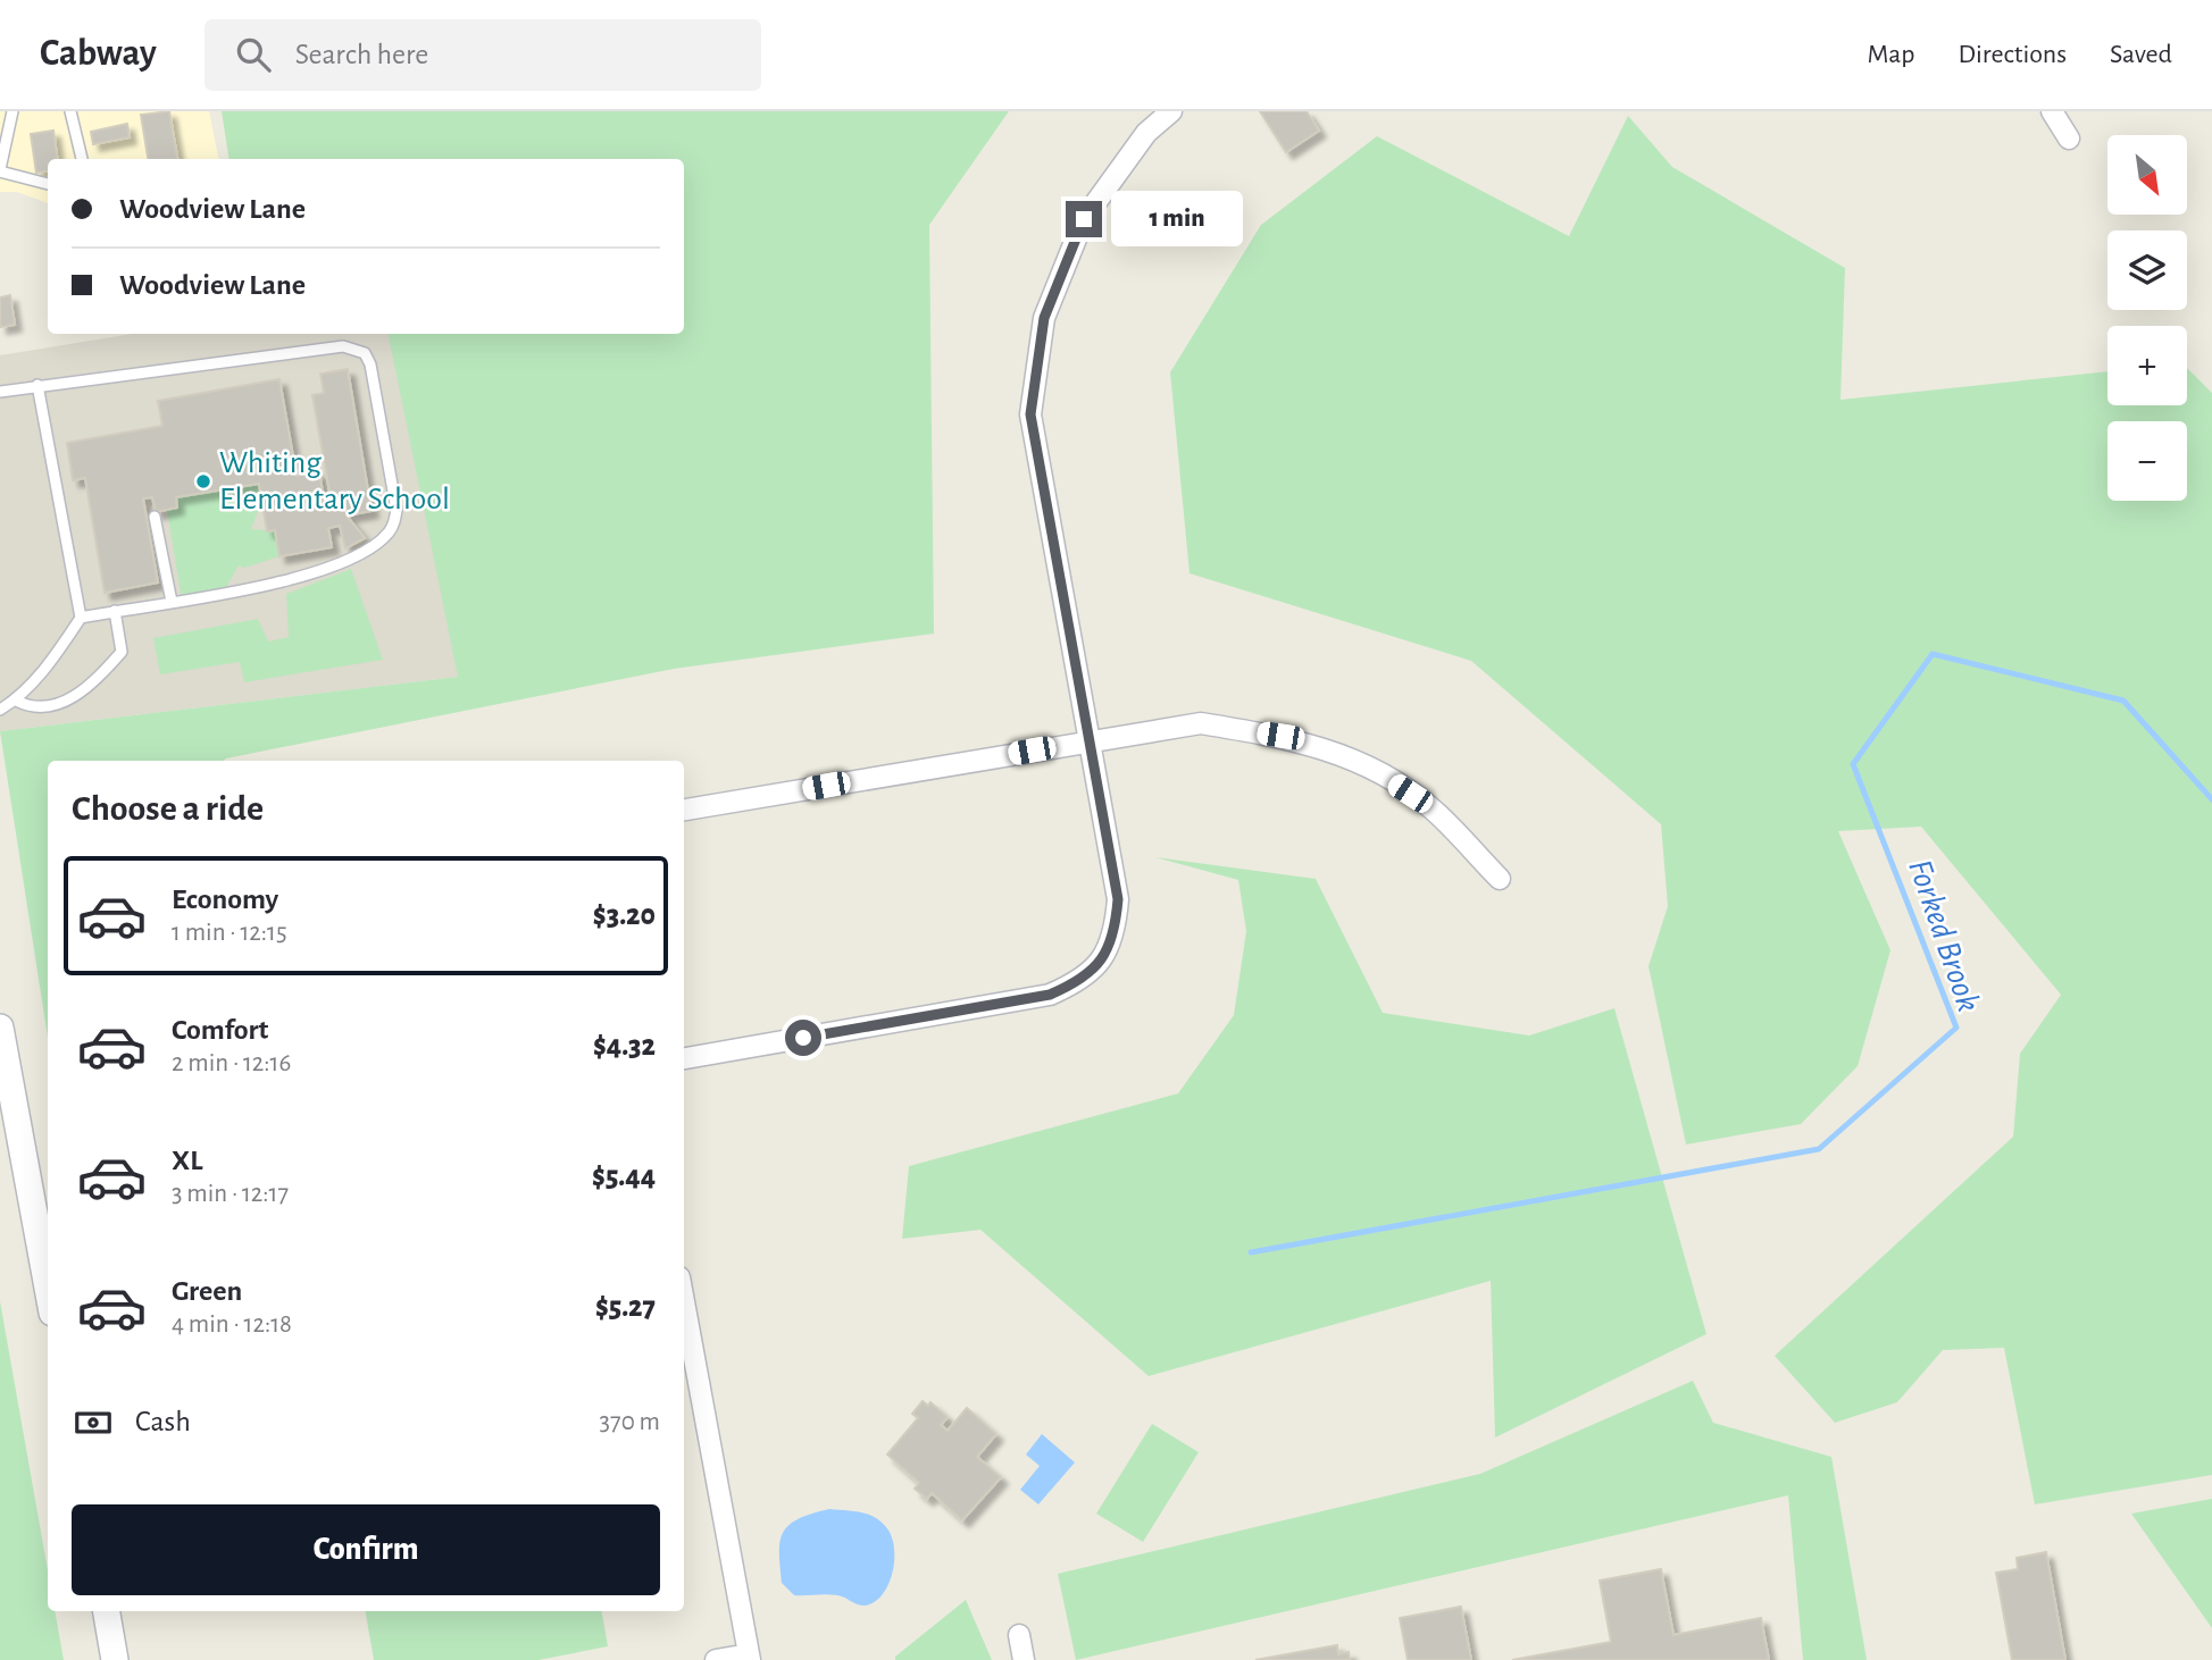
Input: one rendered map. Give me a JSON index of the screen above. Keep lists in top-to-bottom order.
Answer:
{
  "water": ["Forked Brook"],
  "places": ["Whiting Elementary School"],
  "north": "bottom right",
  "page": {
    "header": "Cabway",
    "search": "Search here",
    "nav": ["Map", "Directions", "Saved"],
    "map_buttons": ["+", "−"],
    "banner": ["Woodview Lane", "Woodview Lane"],
    "bubble": "1 min",
    "heading": "Choose a ride",
    "list": [
      {
        "name": "Economy",
        "note": "1 min · 12:15",
        "value": "$3.20"
      },
      {
        "name": "Comfort",
        "note": "2 min · 12:16",
        "value": "$4.32"
      },
      {
        "name": "XL",
        "note": "3 min · 12:17",
        "value": "$5.44"
      },
      {
        "name": "Green",
        "note": "4 min · 12:18",
        "value": "$5.27"
      }
    ],
    "pay": ["Cash", "370 m"],
    "buttons": "Confirm"
  }
}
